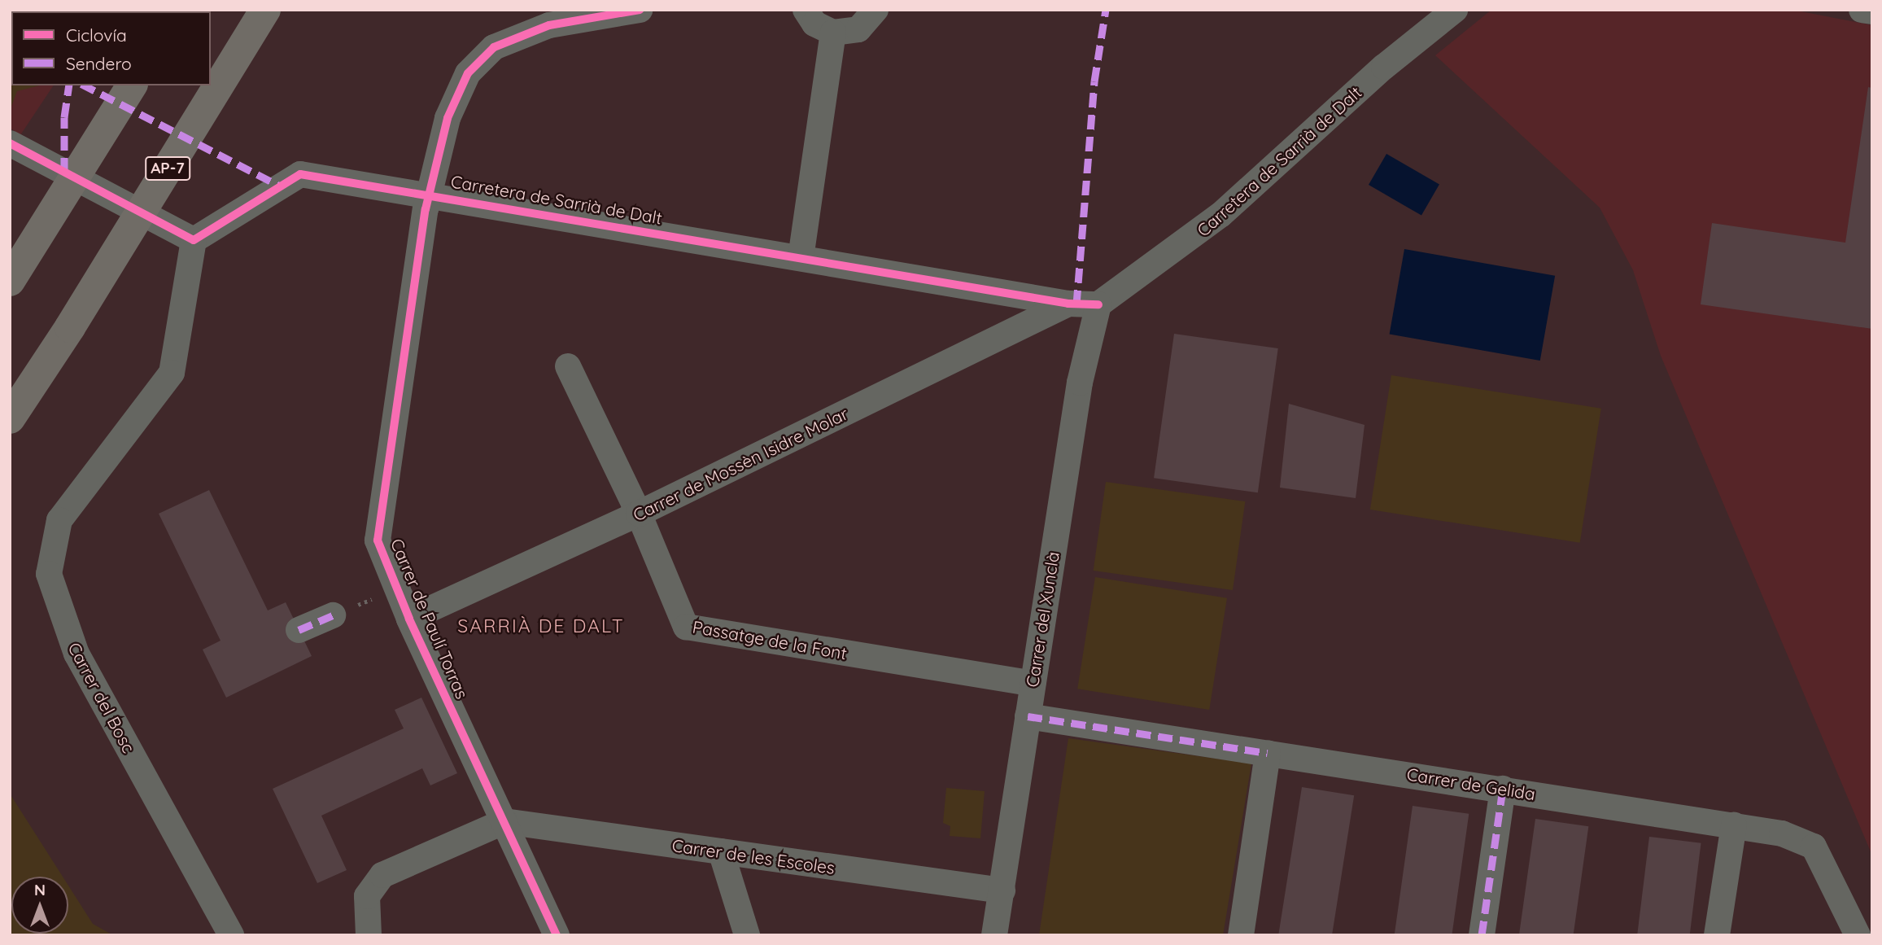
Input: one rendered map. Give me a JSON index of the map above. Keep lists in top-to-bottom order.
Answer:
{
  "streets": {
    "highway": ["AP-7"],
    "street": [
      "Carretera de Sarrià de Dalt",
      "Carrer de Mossèn Isidre Molar",
      "Carrer de Paulí Torras",
      "Carrer del Xunclà",
      "Passatge de la Font",
      "Carrer del Bosc",
      "Carrer de Gelida",
      "Carrer de les Escoles"
    ]
  },
  "crossings": [
    ["Carretera de Sarrià de Dalt", "Carrer de Mossèn Isidre Molar"],
    ["Carretera de Sarrià de Dalt", "Carrer de Paulí Torras"],
    ["Carretera de Sarrià de Dalt", "Carrer del Xunclà"],
    ["Carretera de Sarrià de Dalt", "Carrer del Bosc"],
    ["Carrer de Mossèn Isidre Molar", "Carrer de Paulí Torras"],
    ["Carrer de Mossèn Isidre Molar", "Passatge de la Font"],
    ["Carrer de Paulí Torras", "Carrer de les Escoles"],
    ["Carrer del Xunclà", "Passatge de la Font"],
    ["Carrer del Xunclà", "Carrer de Gelida"],
    ["Carrer del Xunclà", "Carrer de les Escoles"]
  ],
  "districts": ["SARRIÀ DE DALT"],
  "legend": ["Ciclovía", "Sendero"],
  "north": "top"
}
